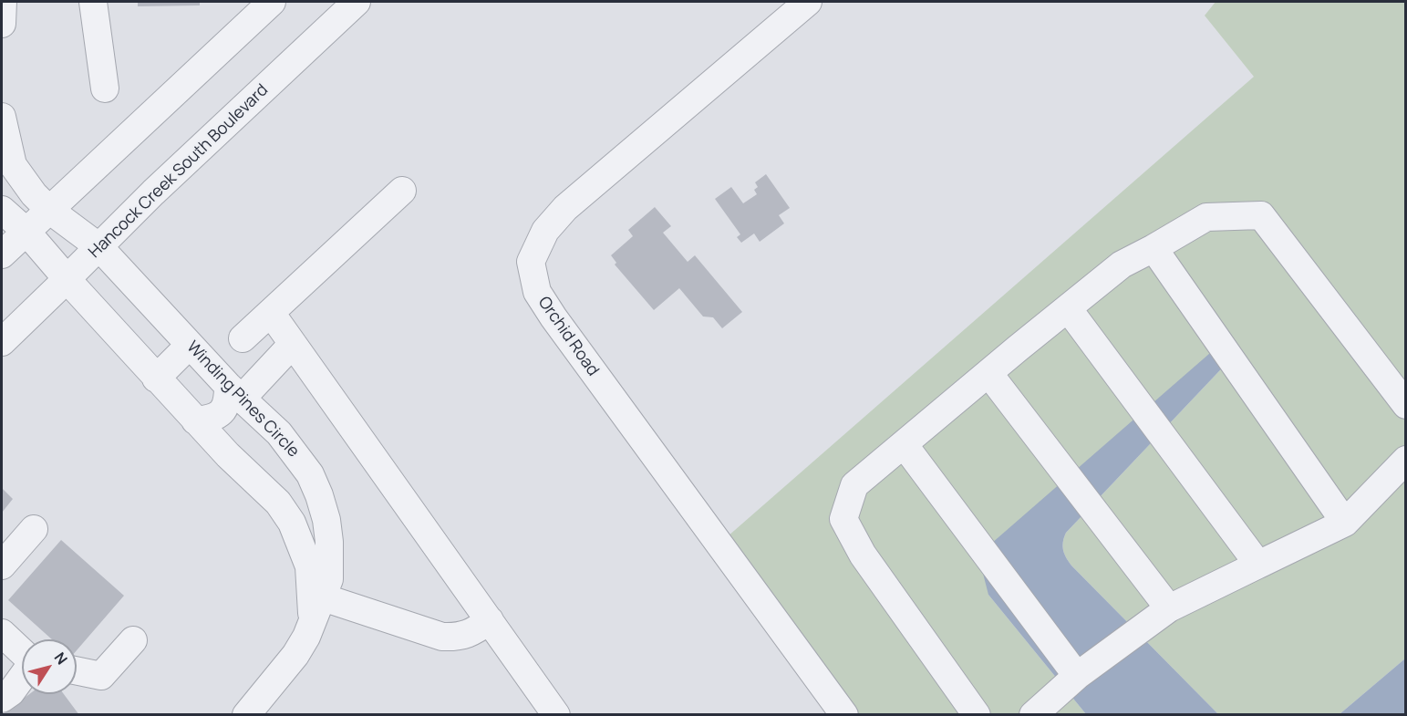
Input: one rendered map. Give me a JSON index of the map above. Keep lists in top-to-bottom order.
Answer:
{
  "streets": {
    "street": ["Hancock Creek South Boulevard", "Orchid Road", "Winding Pines Circle"]
  },
  "crossings": [
    ["Hancock Creek South Boulevard", "Winding Pines Circle"]
  ],
  "north": "top right"
}
